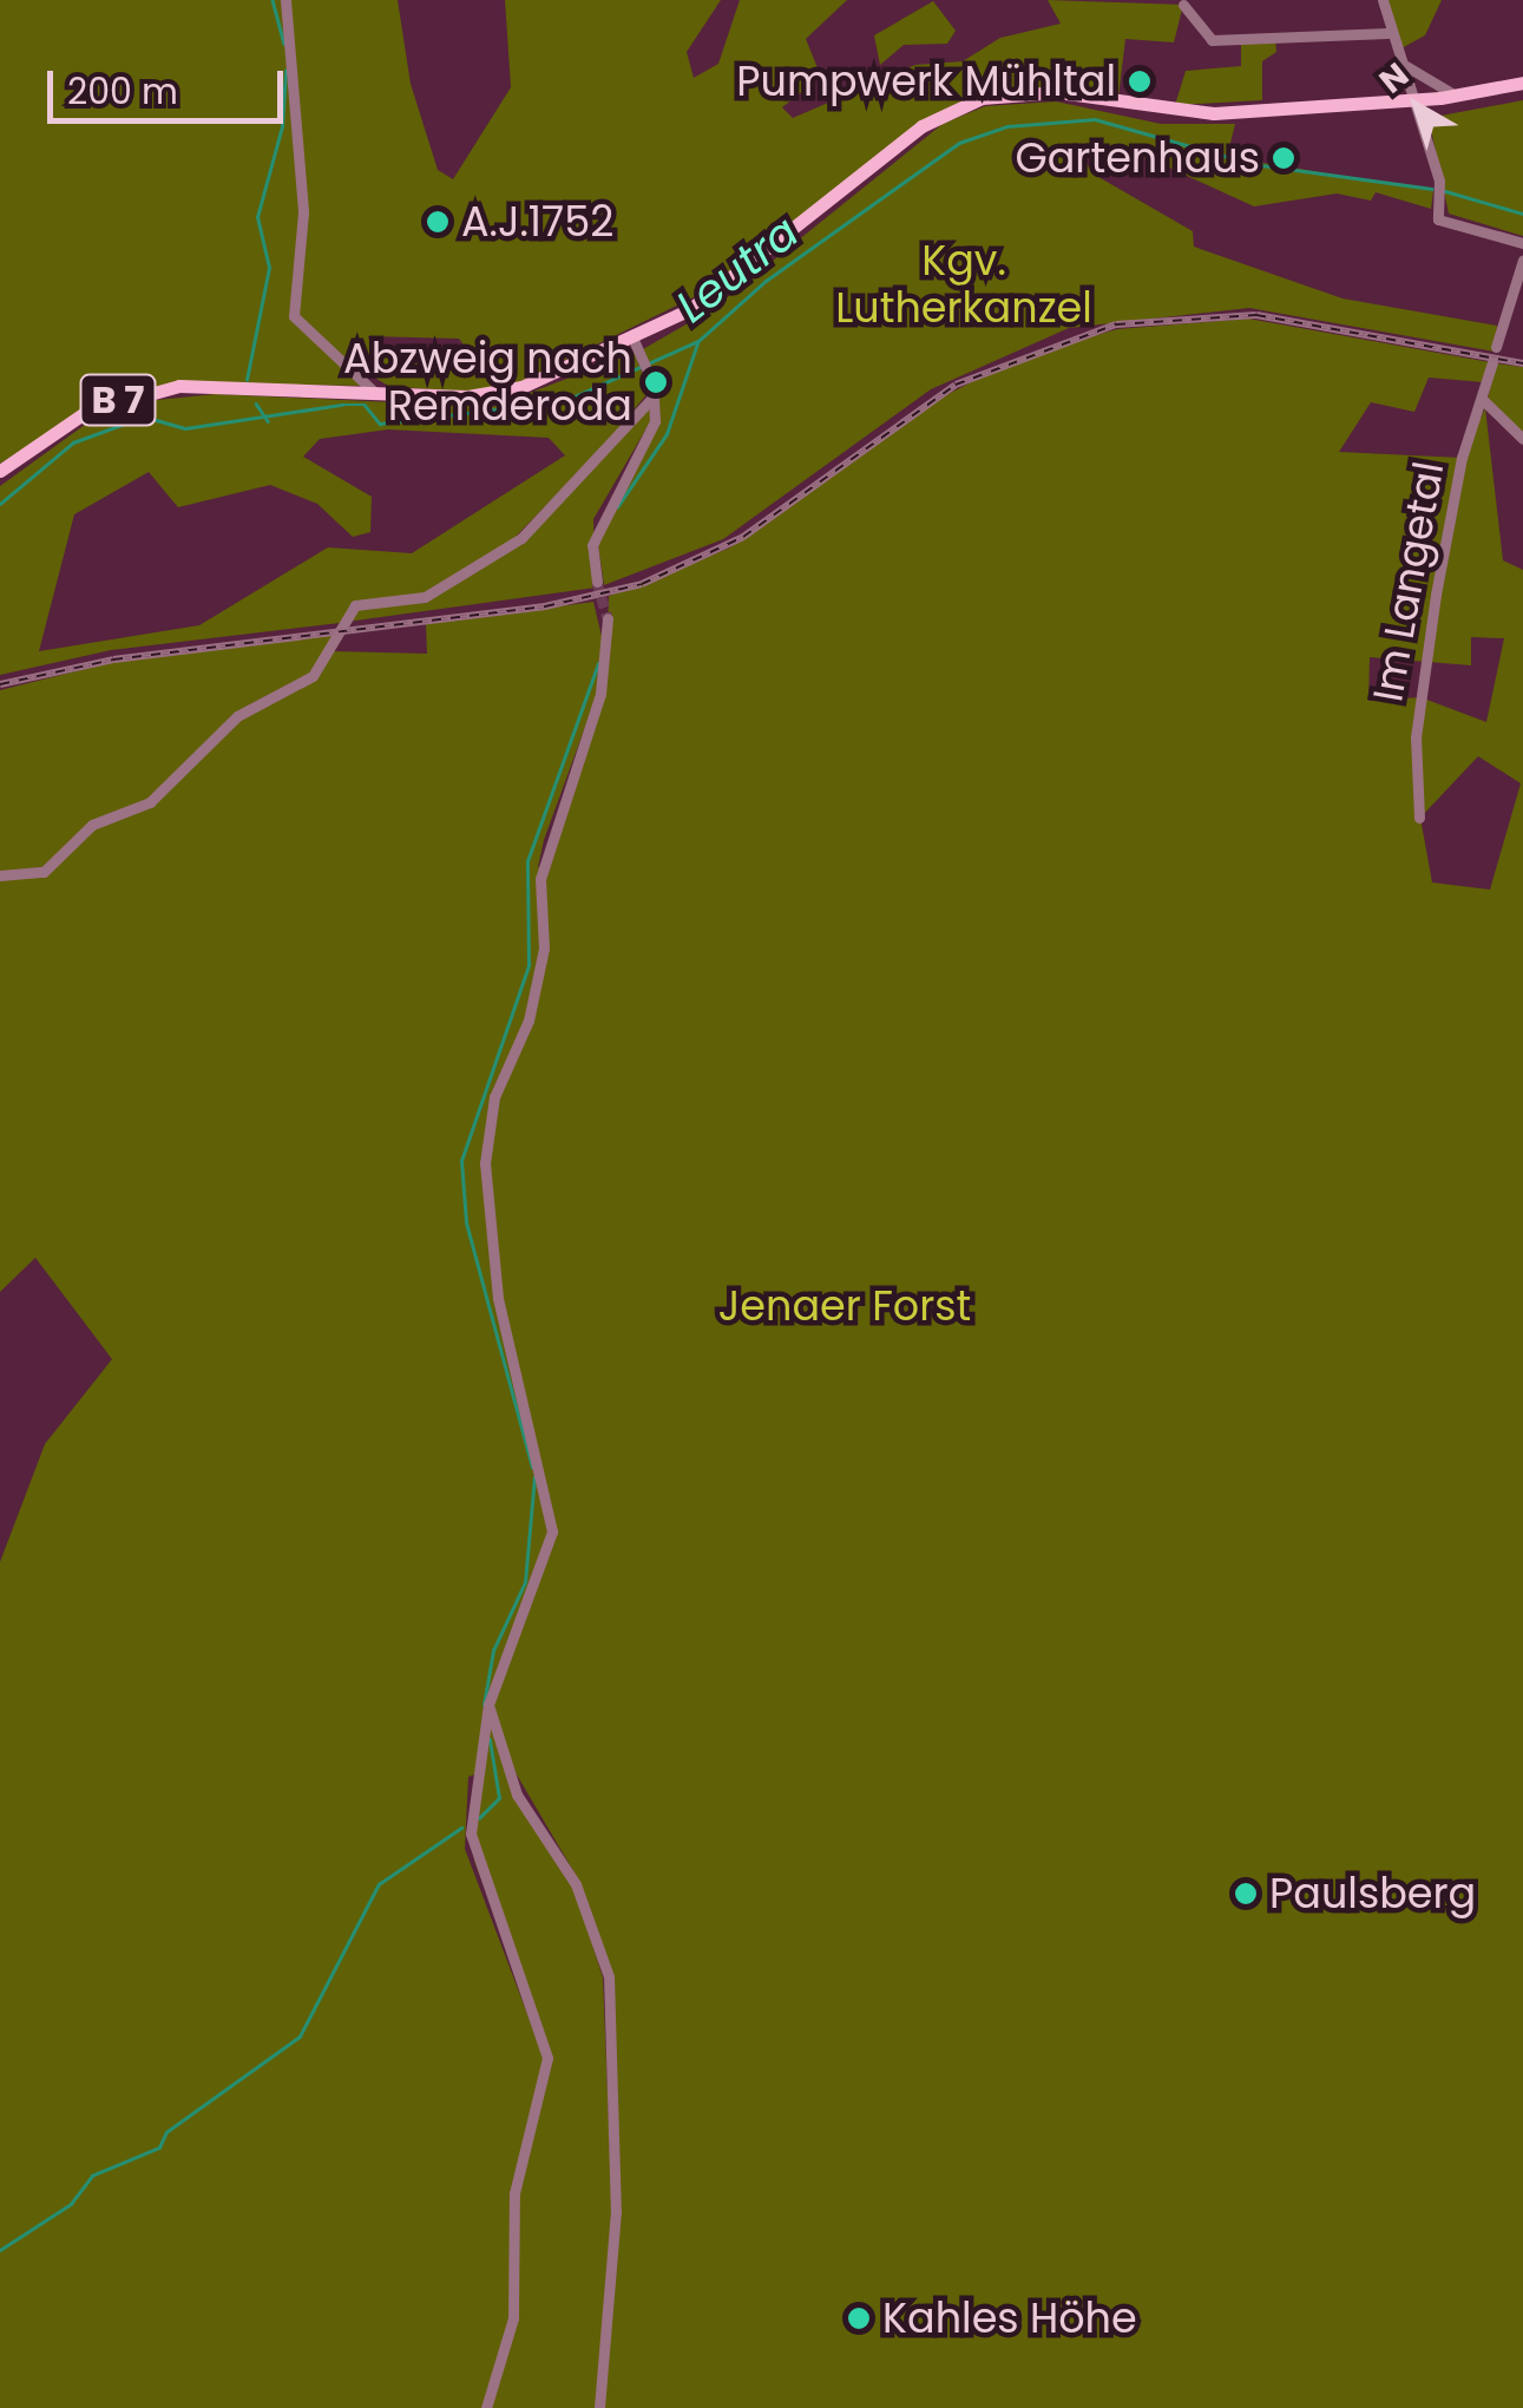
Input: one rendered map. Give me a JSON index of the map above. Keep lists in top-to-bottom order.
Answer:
{
  "streets": {
    "main road": ["B 7"],
    "street": ["Im Langetal"]
  },
  "water": ["Leutra"],
  "parks": ["Kgv. Lutherkanzel", "Jenaer Forst"],
  "places": [
    "Pumpwerk Mühltal",
    "Gartenhaus",
    "A.J.1752",
    "Abzweig nach Remderoda",
    "Paulsberg",
    "Kahles Höhe"
  ],
  "scale_bar": "200 m",
  "north": "top left"
}
